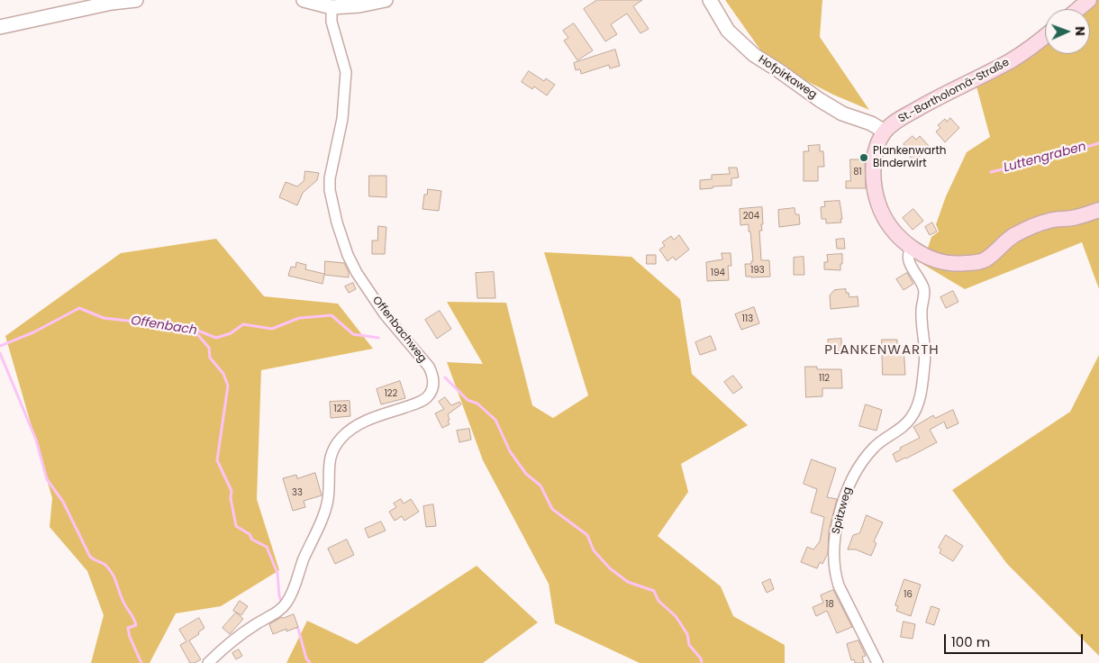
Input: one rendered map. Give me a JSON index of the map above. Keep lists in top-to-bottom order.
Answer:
{
  "streets": {
    "main road": ["St.-Bartholomä-Straße"],
    "street": ["Hofpirkaweg", "Offenbachweg", "Spitzweg"]
  },
  "crossings": [
    ["Hofpirkaweg", "St.-Bartholomä-Straße"]
  ],
  "districts": ["PLANKENWARTH"],
  "water": ["Luttengraben", "Offenbach"],
  "places": ["Plankenwarth Binderwirt"],
  "house_numbers": [
    "81",
    "204",
    "193",
    "194",
    "113",
    "112",
    "122",
    "123",
    "33",
    "16",
    "18"
  ],
  "scale_bar": "100 m",
  "north": "right"
}
